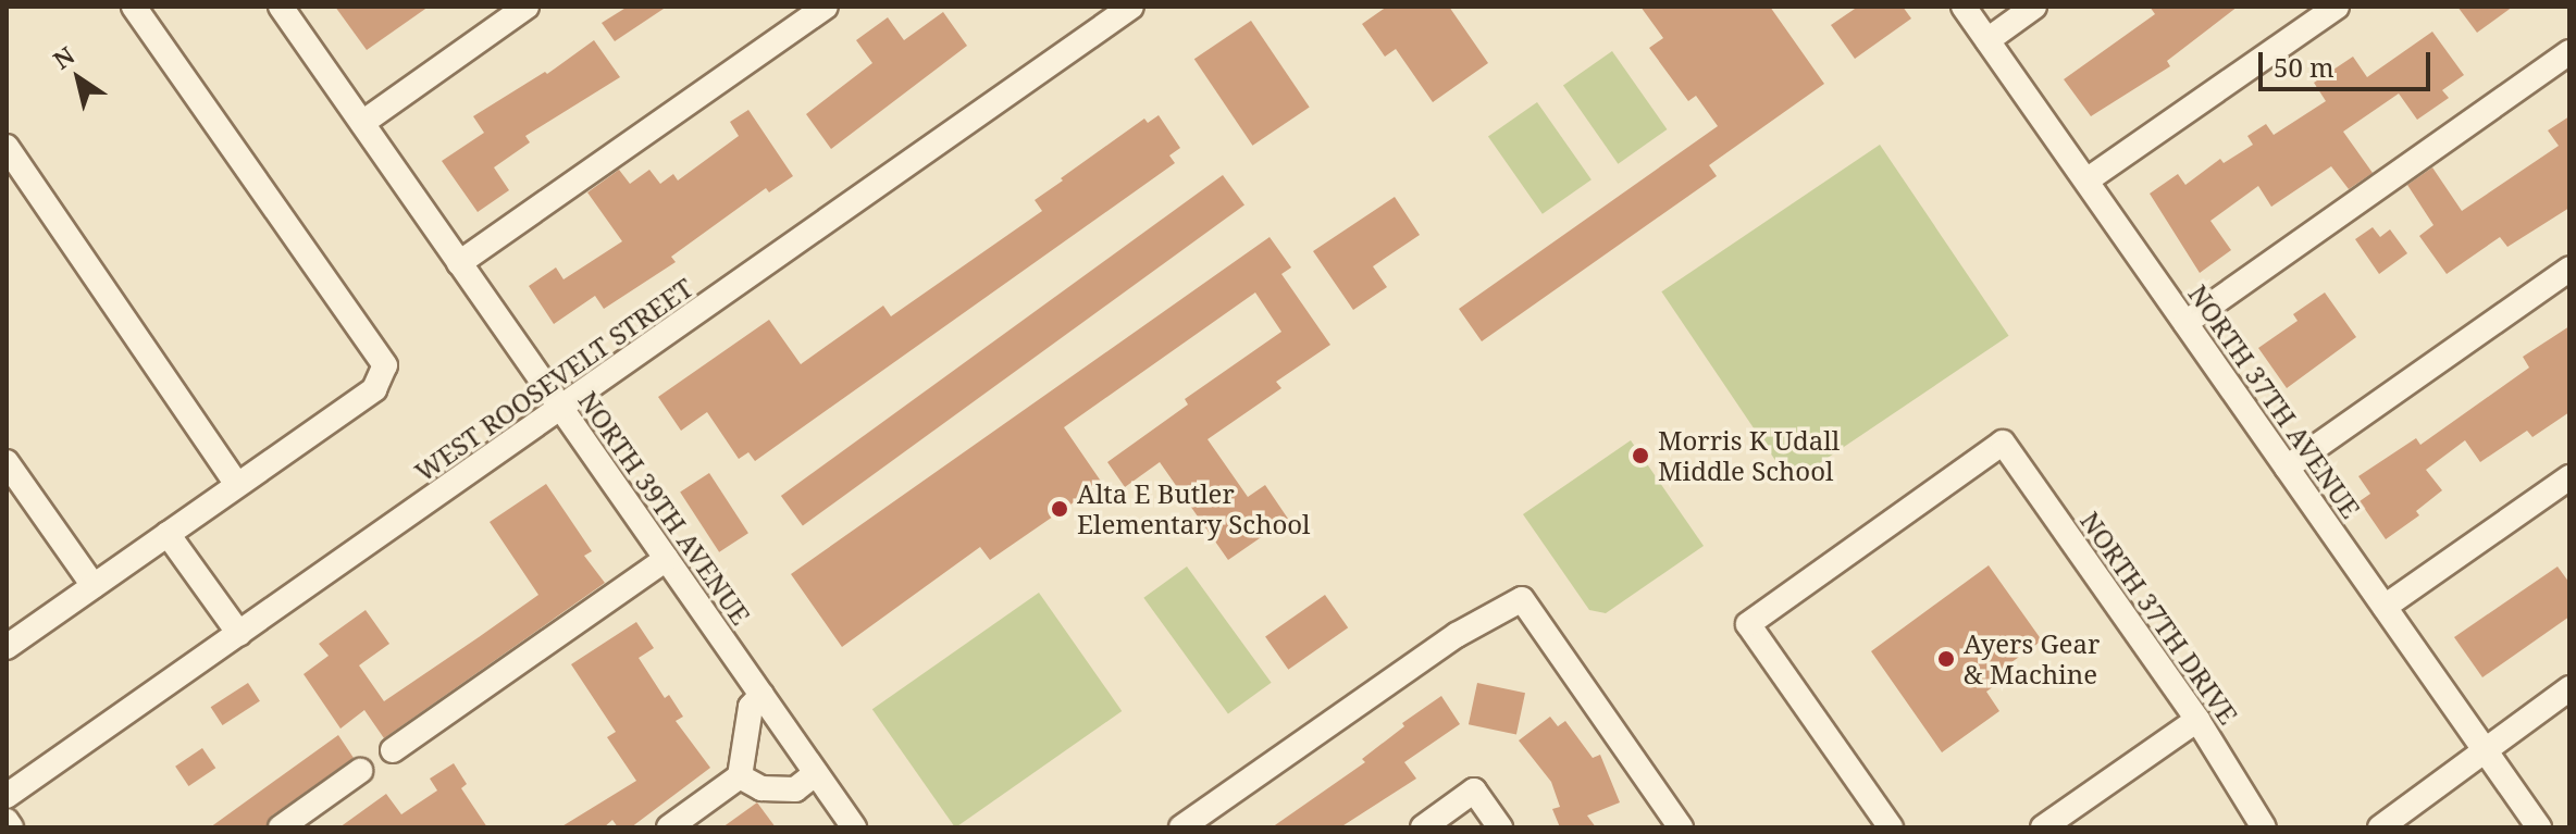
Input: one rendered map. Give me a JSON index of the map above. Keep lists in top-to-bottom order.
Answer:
{
  "streets": {
    "street": [
      "WEST ROOSEVELT STREET",
      "NORTH 37TH AVENUE",
      "NORTH 39TH AVENUE",
      "NORTH 37TH DRIVE"
    ]
  },
  "crossings": [
    ["WEST ROOSEVELT STREET", "NORTH 39TH AVENUE"]
  ],
  "places": ["Morris K Udall Middle School", "Alta E Butler Elementary School", "Ayers Gear & Machine"],
  "scale_bar": "50 m",
  "north": "top left"
}
